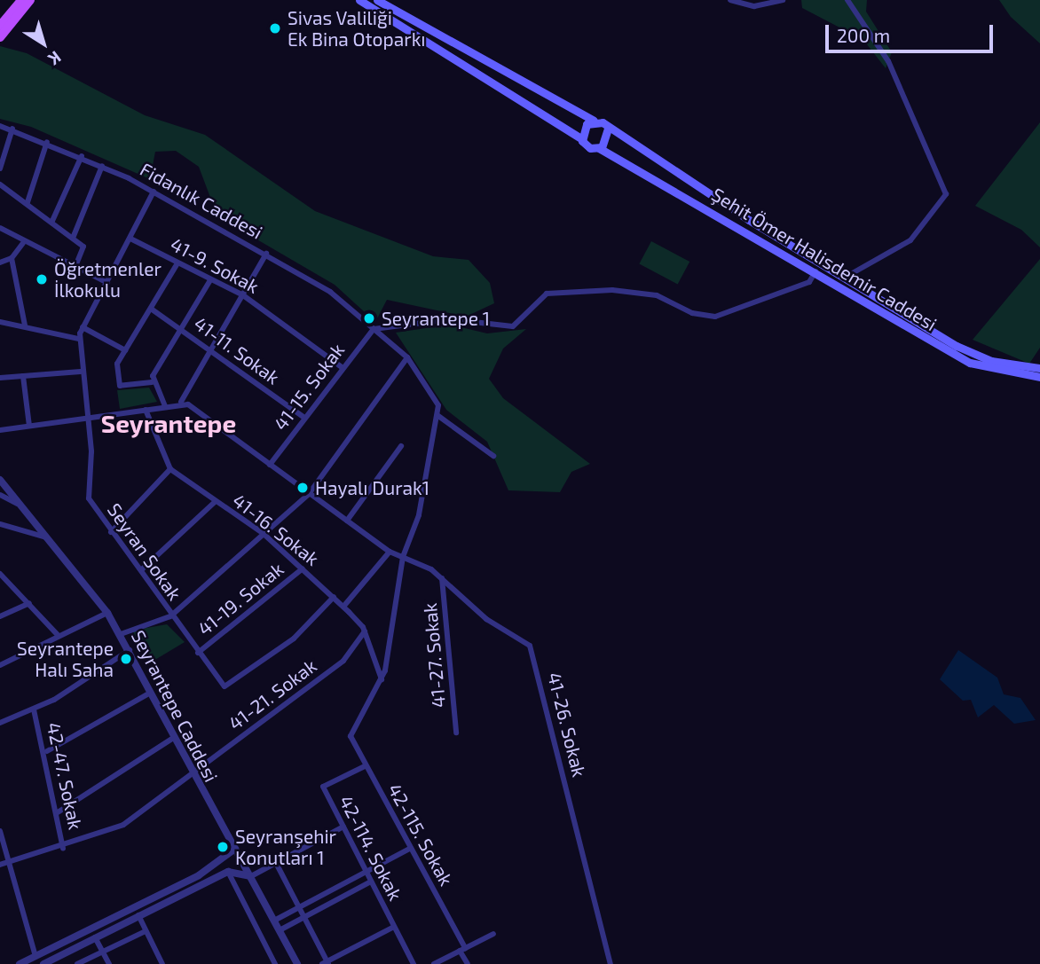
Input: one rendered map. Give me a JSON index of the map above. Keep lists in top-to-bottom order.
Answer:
{
  "streets": {
    "main road": ["Şehit Ömer Halisdemir Caddesi"],
    "street": [
      "Fidanlık Caddesi",
      "41-9. Sokak",
      "41-11. Sokak",
      "41-15. Sokak",
      "41-16. Sokak",
      "Seyran Sokak",
      "41-19. Sokak",
      "41-27. Sokak",
      "41-21. Sokak",
      "Seyrantepe Caddesi",
      "41-26. Sokak",
      "42-47. Sokak",
      "42-115. Sokak",
      "42-114. Sokak"
    ]
  },
  "crossings": [
    ["Fidanlık Caddesi", "41-15. Sokak"],
    ["41-9. Sokak", "41-15. Sokak"],
    ["41-11. Sokak", "41-15. Sokak"],
    ["41-15. Sokak", "41-26. Sokak"],
    ["41-16. Sokak", "Seyran Sokak"],
    ["41-16. Sokak", "41-19. Sokak"],
    ["41-16. Sokak", "41-21. Sokak"],
    ["41-16. Sokak", "42-115. Sokak"],
    ["Seyran Sokak", "41-19. Sokak"],
    ["41-27. Sokak", "41-26. Sokak"],
    ["41-21. Sokak", "Seyrantepe Caddesi"],
    ["41-21. Sokak", "42-47. Sokak"],
    ["42-115. Sokak", "42-114. Sokak"]
  ],
  "districts": ["Seyrantepe"],
  "places": [
    "Sivas Valiliği Ek Bina Otoparkı",
    "Öğretmenler İlkokulu",
    "Seyrantepe 1",
    "Hayalı Durak1",
    "Seyrantepe Halı Saha",
    "Seyranşehir Konutları 1"
  ],
  "scale_bar": "200 m",
  "north": "bottom right"
}
